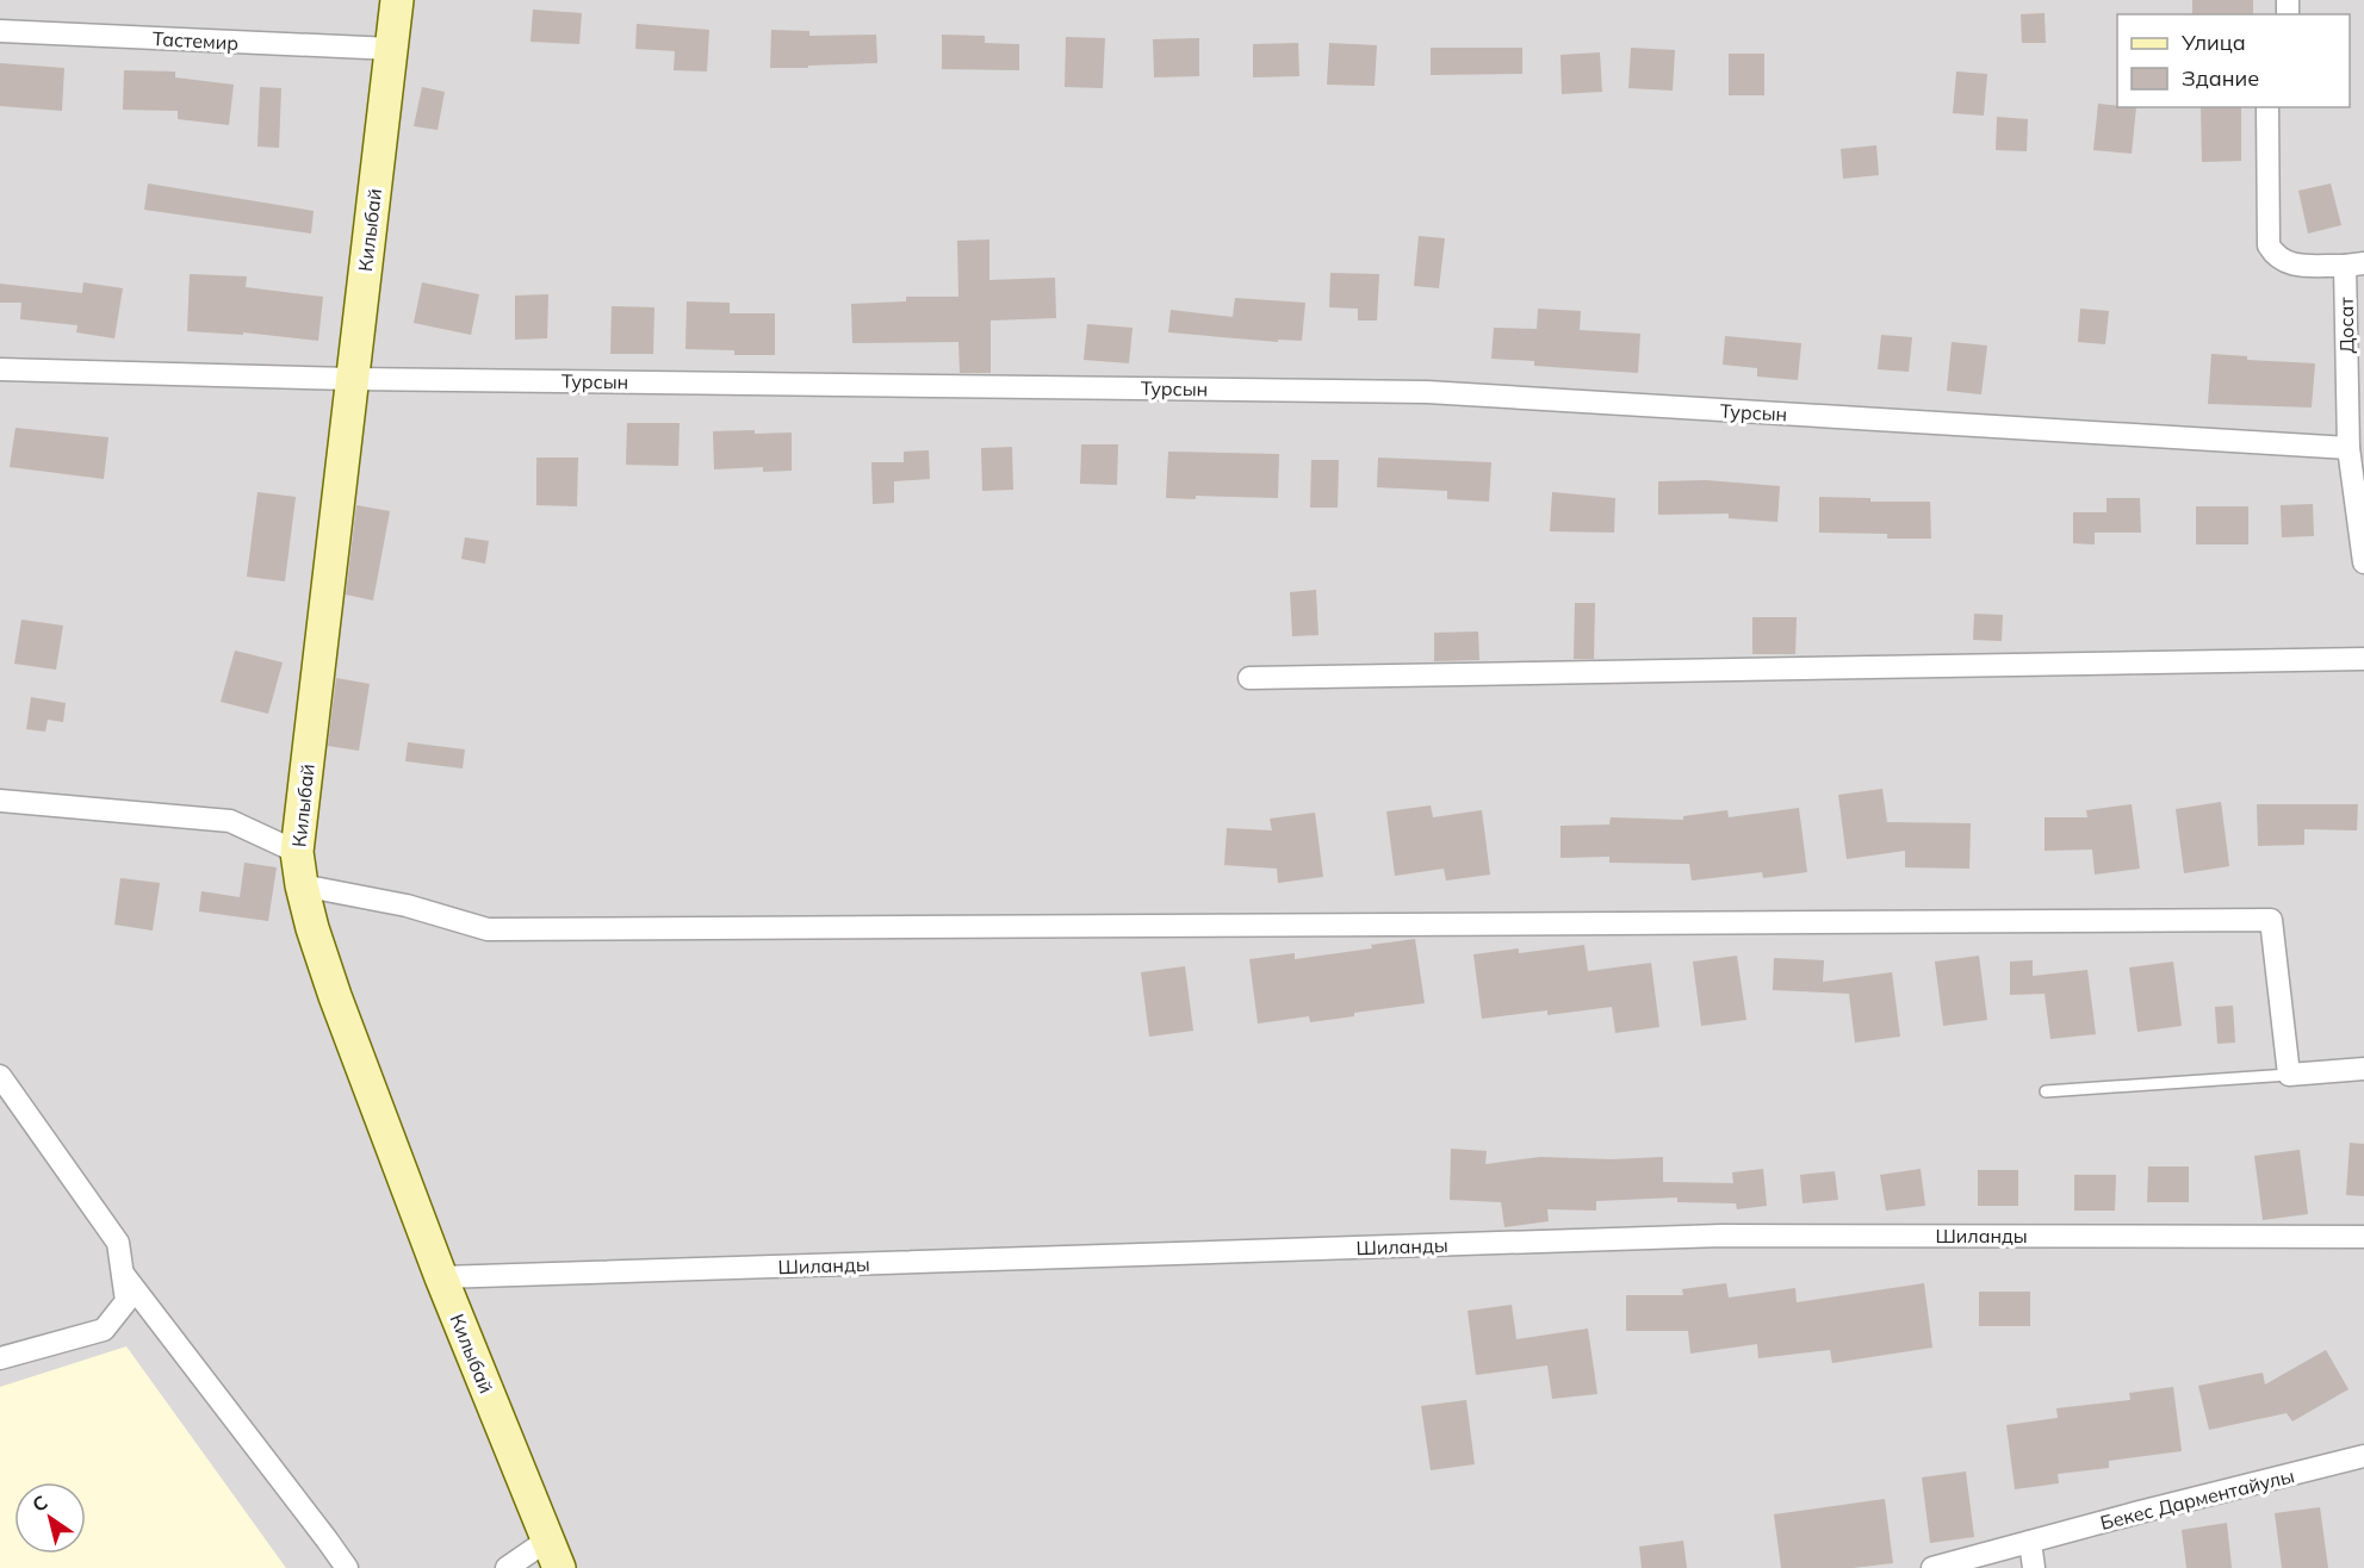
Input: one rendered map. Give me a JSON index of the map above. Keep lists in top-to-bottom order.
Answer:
{
  "streets": {
    "street": [
      "Тастемир",
      "Килыбай",
      "Досат",
      "Турсын",
      "Шиланды",
      "Бекес Дарментайулы"
    ]
  },
  "crossings": [
    ["Тастемир", "Килыбай"],
    ["Килыбай", "Турсын"],
    ["Килыбай", "Шиланды"],
    ["Досат", "Турсын"]
  ],
  "legend": ["Улица", "Здание"],
  "north": "top left"
}
